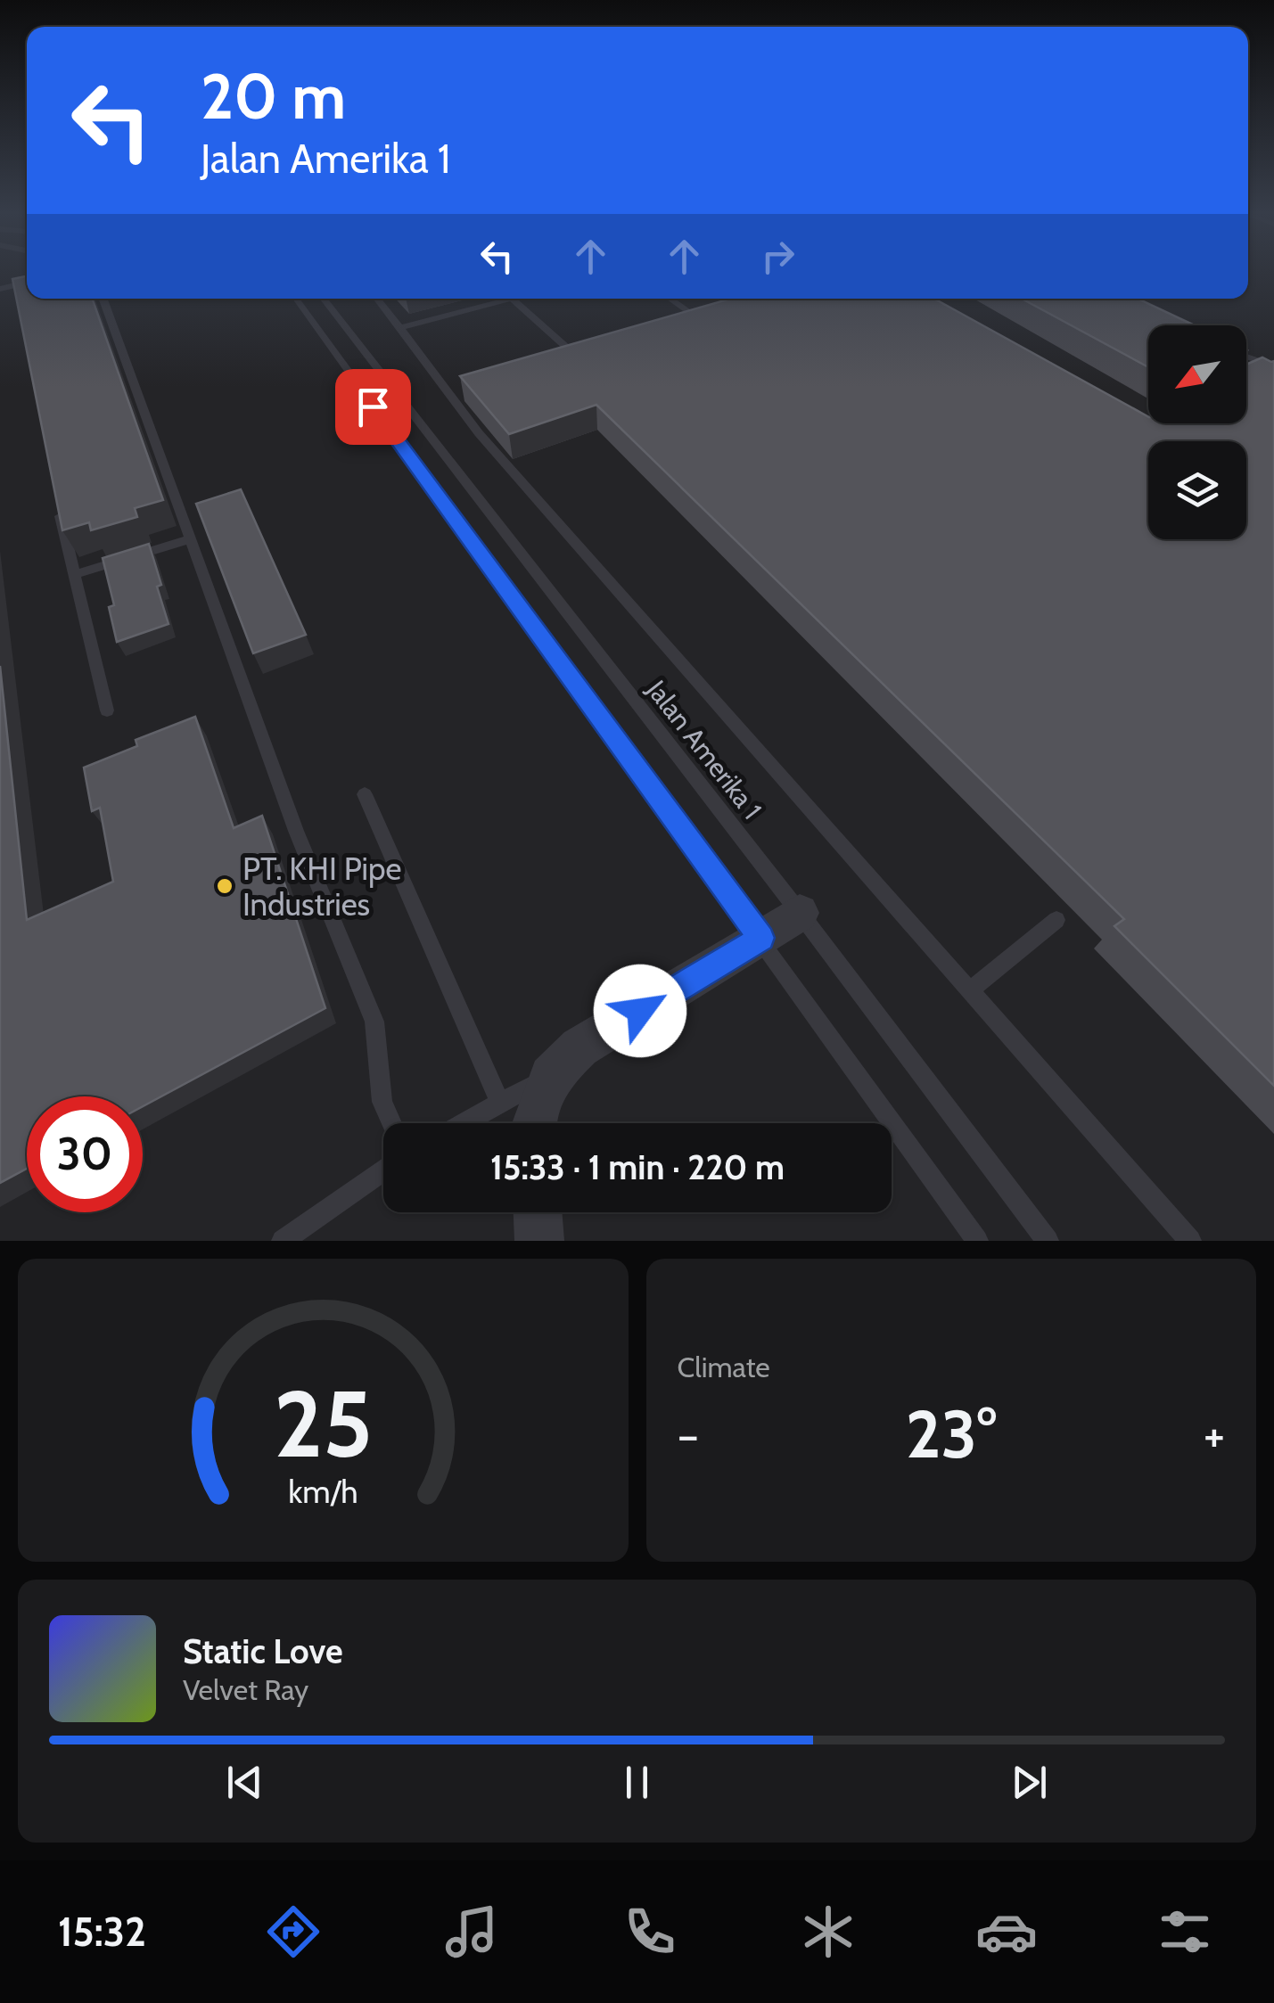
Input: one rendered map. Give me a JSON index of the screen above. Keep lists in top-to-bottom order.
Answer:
{
  "streets": {
    "lane": ["Jalan Amerika 1"]
  },
  "places": ["PT. KHI Pipe Industries"],
  "north": "bottom left",
  "page": {
    "turn": ["20 m", "Jalan Amerika 1"],
    "limit": "30",
    "trip": "15:33 · 1 min · 220 m",
    "tile": "Climate",
    "heat": ["−", "23°", "+"],
    "song": ["Static Love", "Velvet Ray"],
    "tabs": "15:32",
    "gauge": ["25", "km/h"]
  }
}
